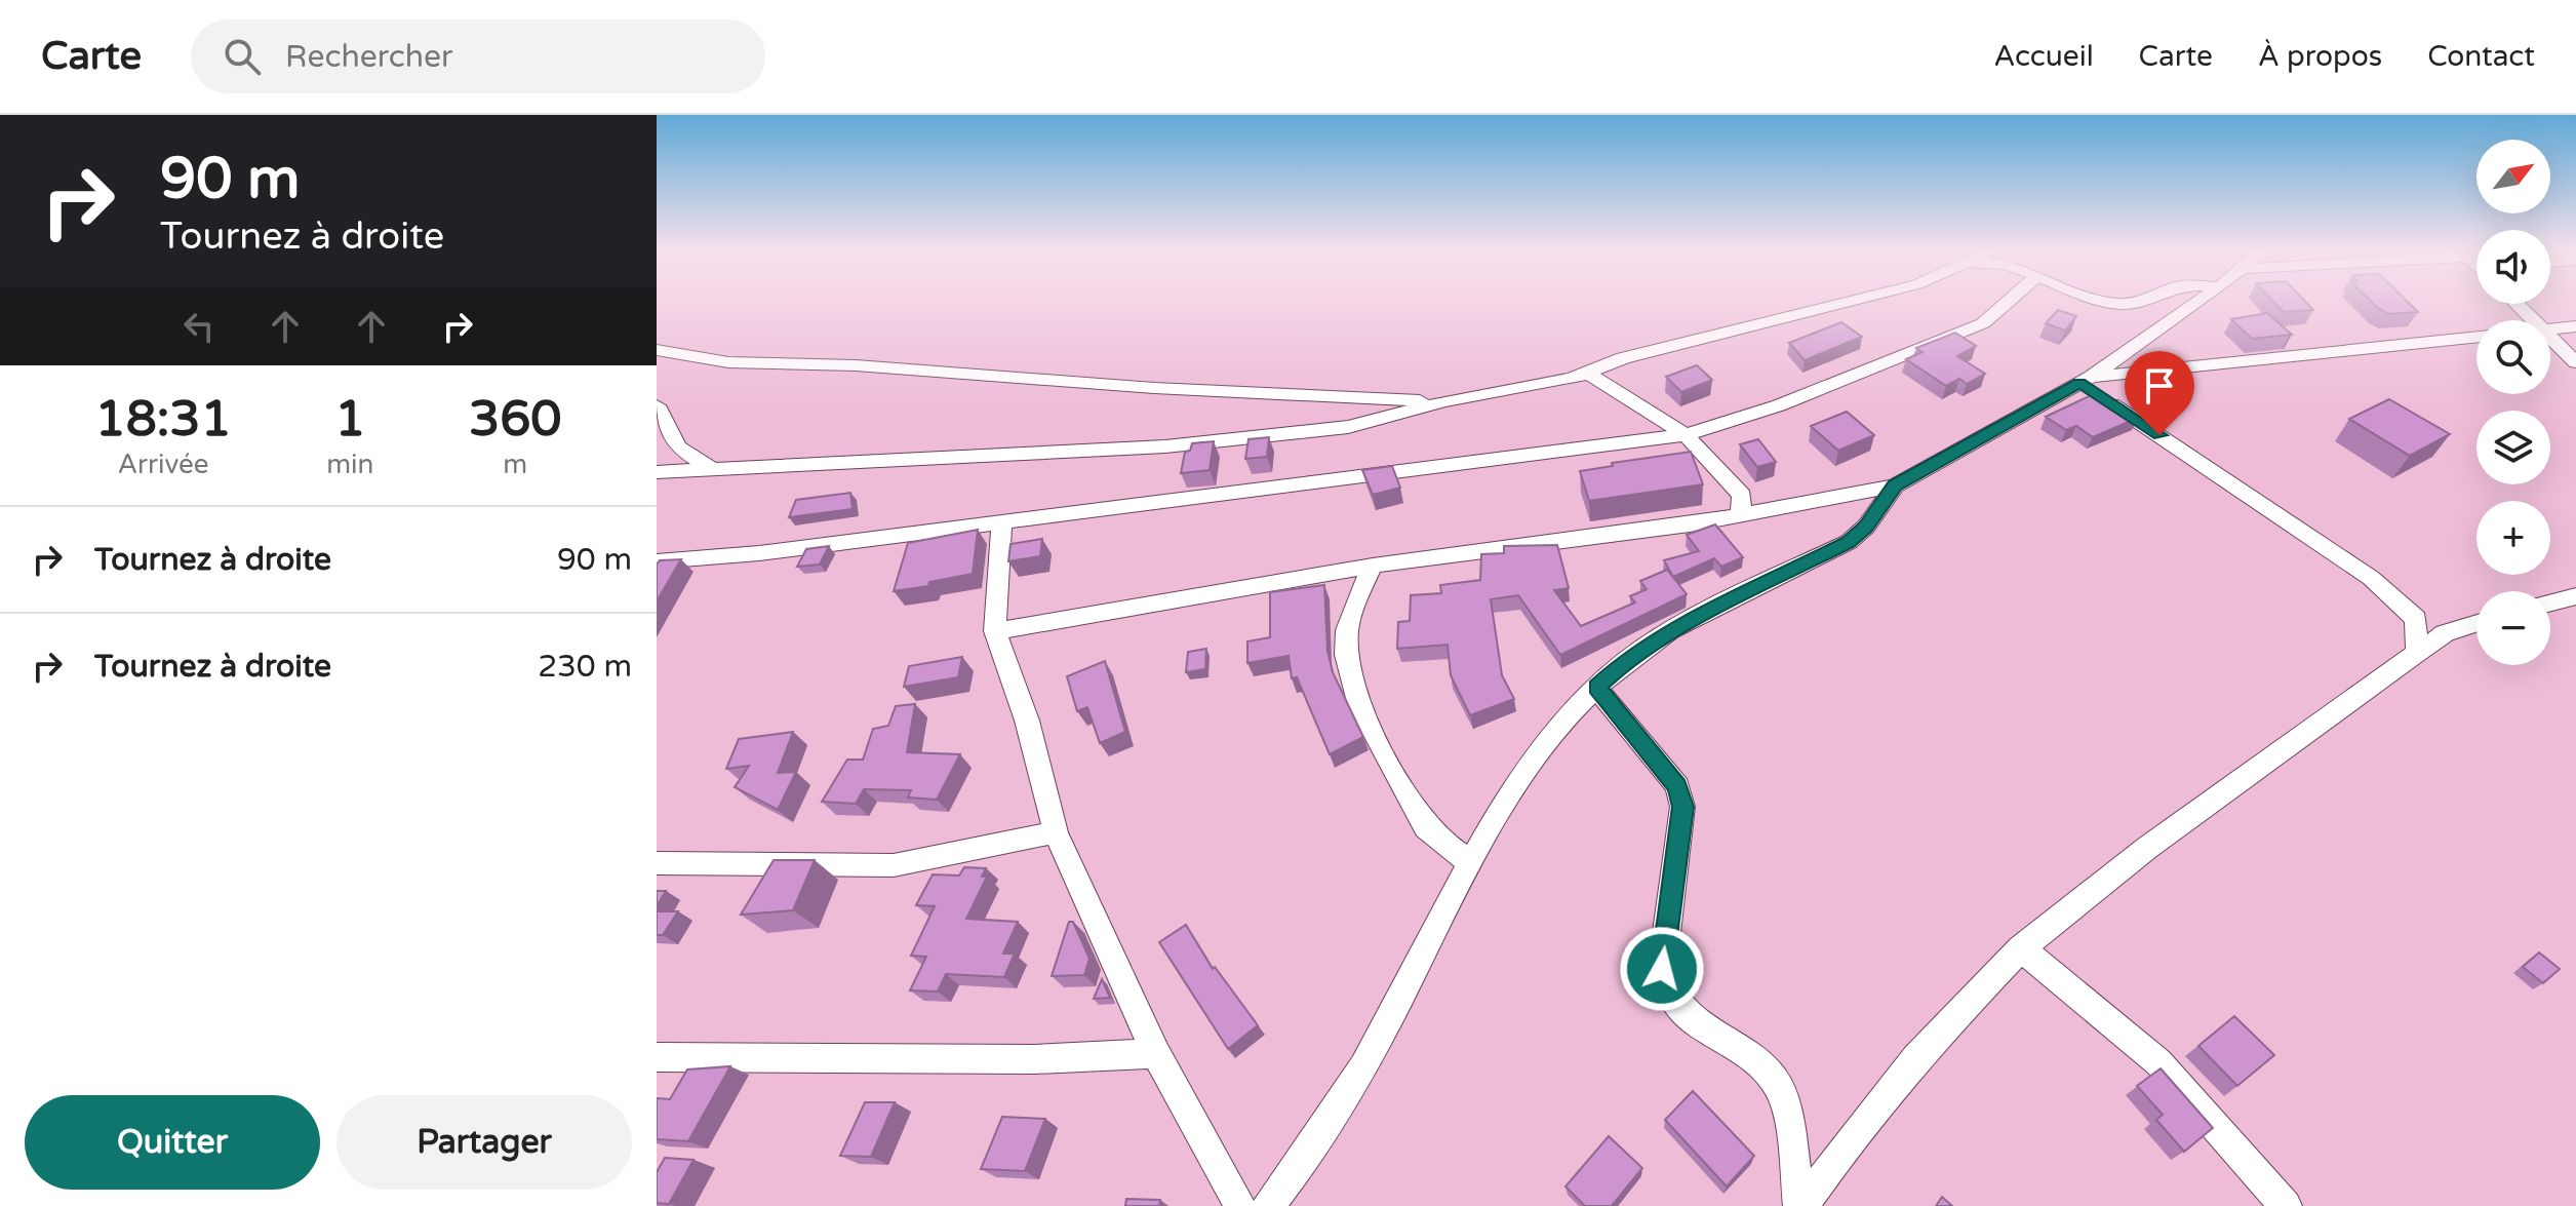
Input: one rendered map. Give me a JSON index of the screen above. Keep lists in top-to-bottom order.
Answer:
{
  "north": "top right",
  "page": {
    "header": "Carte",
    "search": "Rechercher",
    "nav": [
      "Accueil",
      "Carte",
      "À propos",
      "Contact"
    ],
    "turn": ["90 m", "Tournez à droite"],
    "map_buttons": ["+", "−"],
    "eta": [
      "18:31",
      "Arrivée",
      "1",
      "min",
      "360",
      "m"
    ],
    "list": [
      {
        "name": "Tournez à droite",
        "value": "90 m"
      },
      {
        "name": "Tournez à droite",
        "value": "230 m"
      }
    ],
    "buttons": ["Quitter", "Partager"]
  }
}
